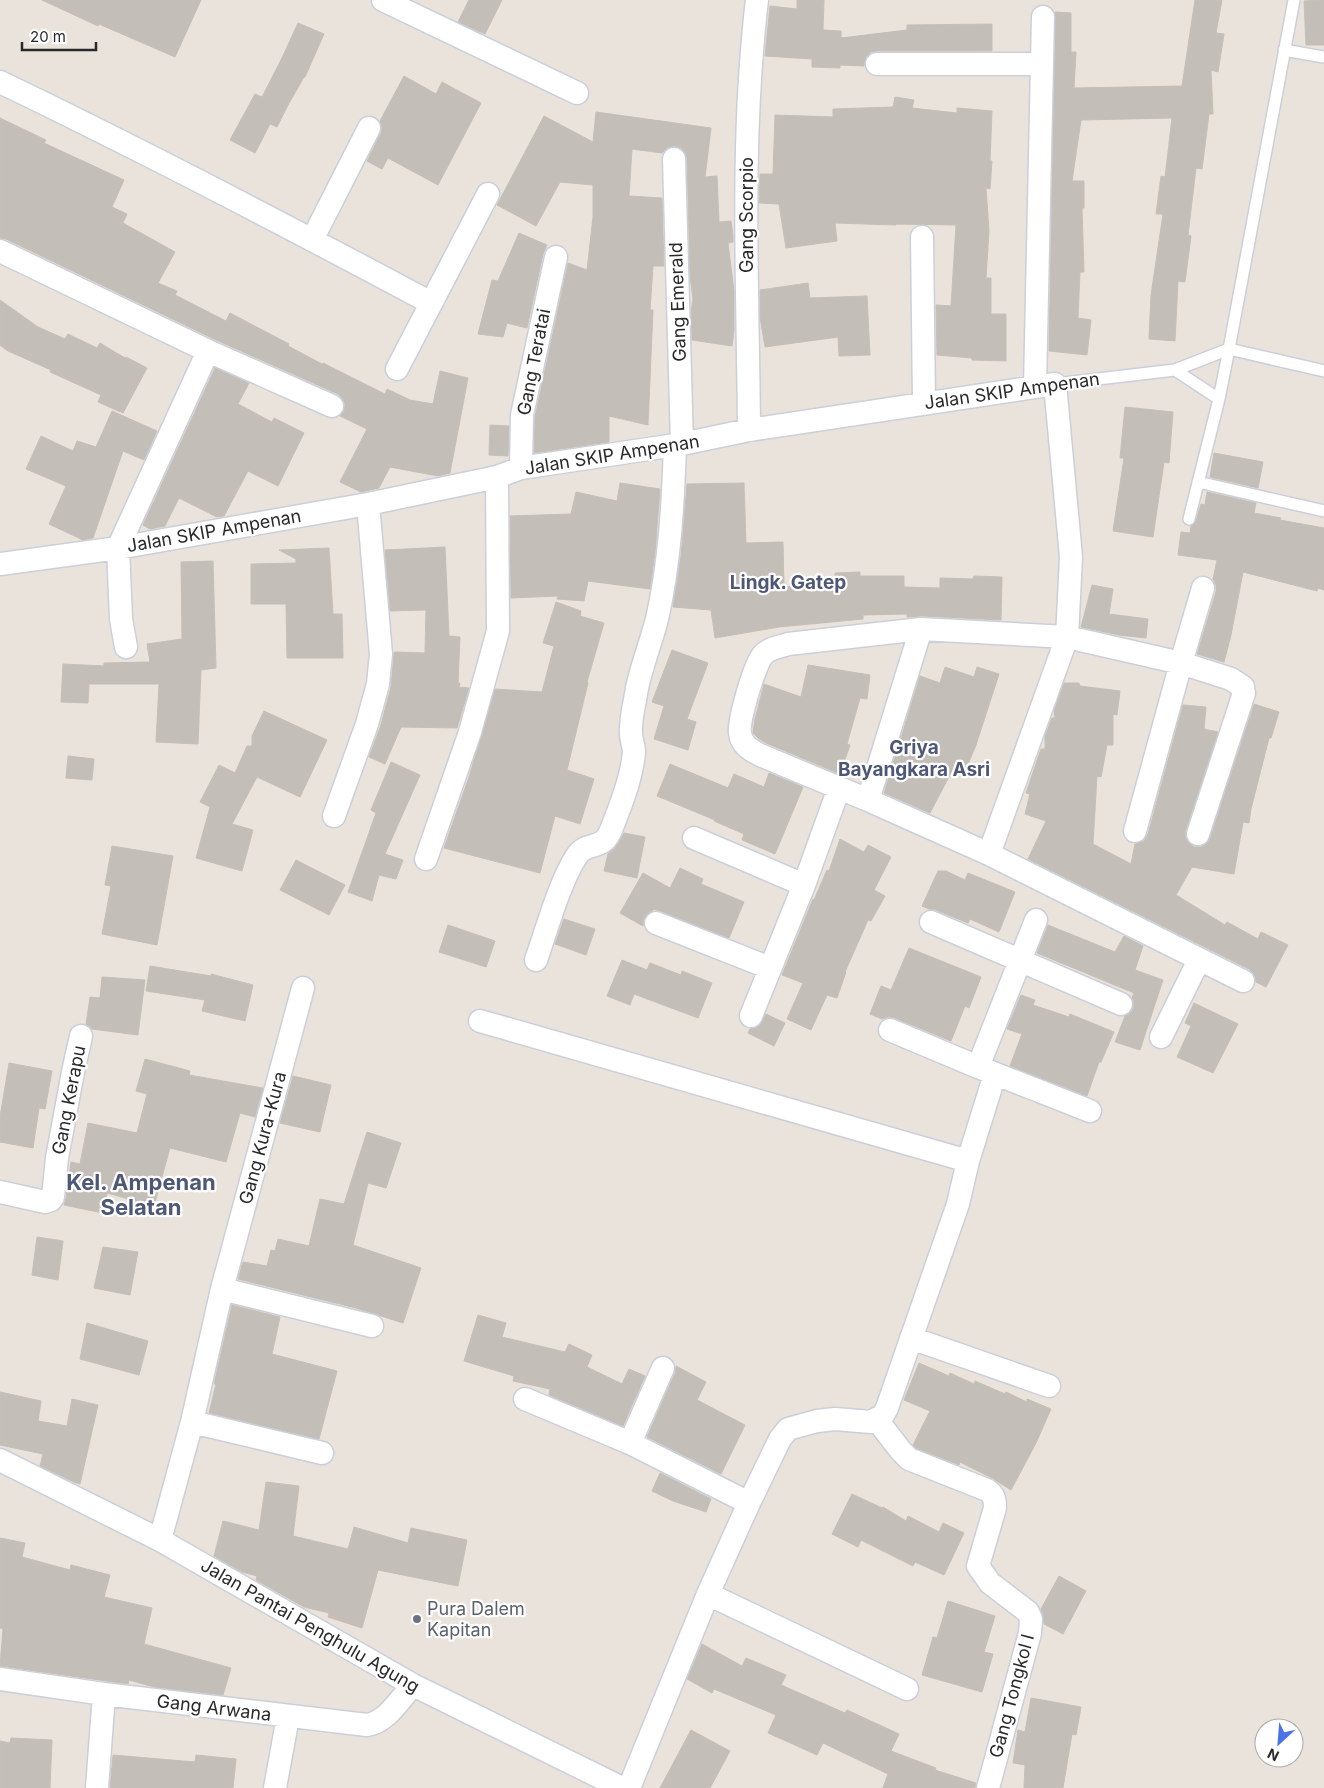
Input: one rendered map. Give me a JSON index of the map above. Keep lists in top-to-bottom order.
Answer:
{
  "streets": {
    "street": [
      "Gang Scorpio",
      "Gang Emerald",
      "Gang Teratai",
      "Jalan SKIP Ampenan",
      "Gang Kerapu",
      "Gang Kura-Kura",
      "Jalan Pantai Penghulu Agung",
      "Gang Tongkol I",
      "Gang Arwana"
    ]
  },
  "crossings": [
    ["Gang Scorpio", "Jalan SKIP Ampenan"],
    ["Gang Emerald", "Jalan SKIP Ampenan"],
    ["Gang Teratai", "Jalan SKIP Ampenan"],
    ["Gang Kura-Kura", "Jalan Pantai Penghulu Agung"],
    ["Jalan Pantai Penghulu Agung", "Gang Arwana"]
  ],
  "districts": ["Lingk. Gatep", "Griya Bayangkara Asri", "Kel. Ampenan Selatan"],
  "places": ["Pura Dalem Kapitan"],
  "scale_bar": "20 m",
  "north": "bottom left"
}
